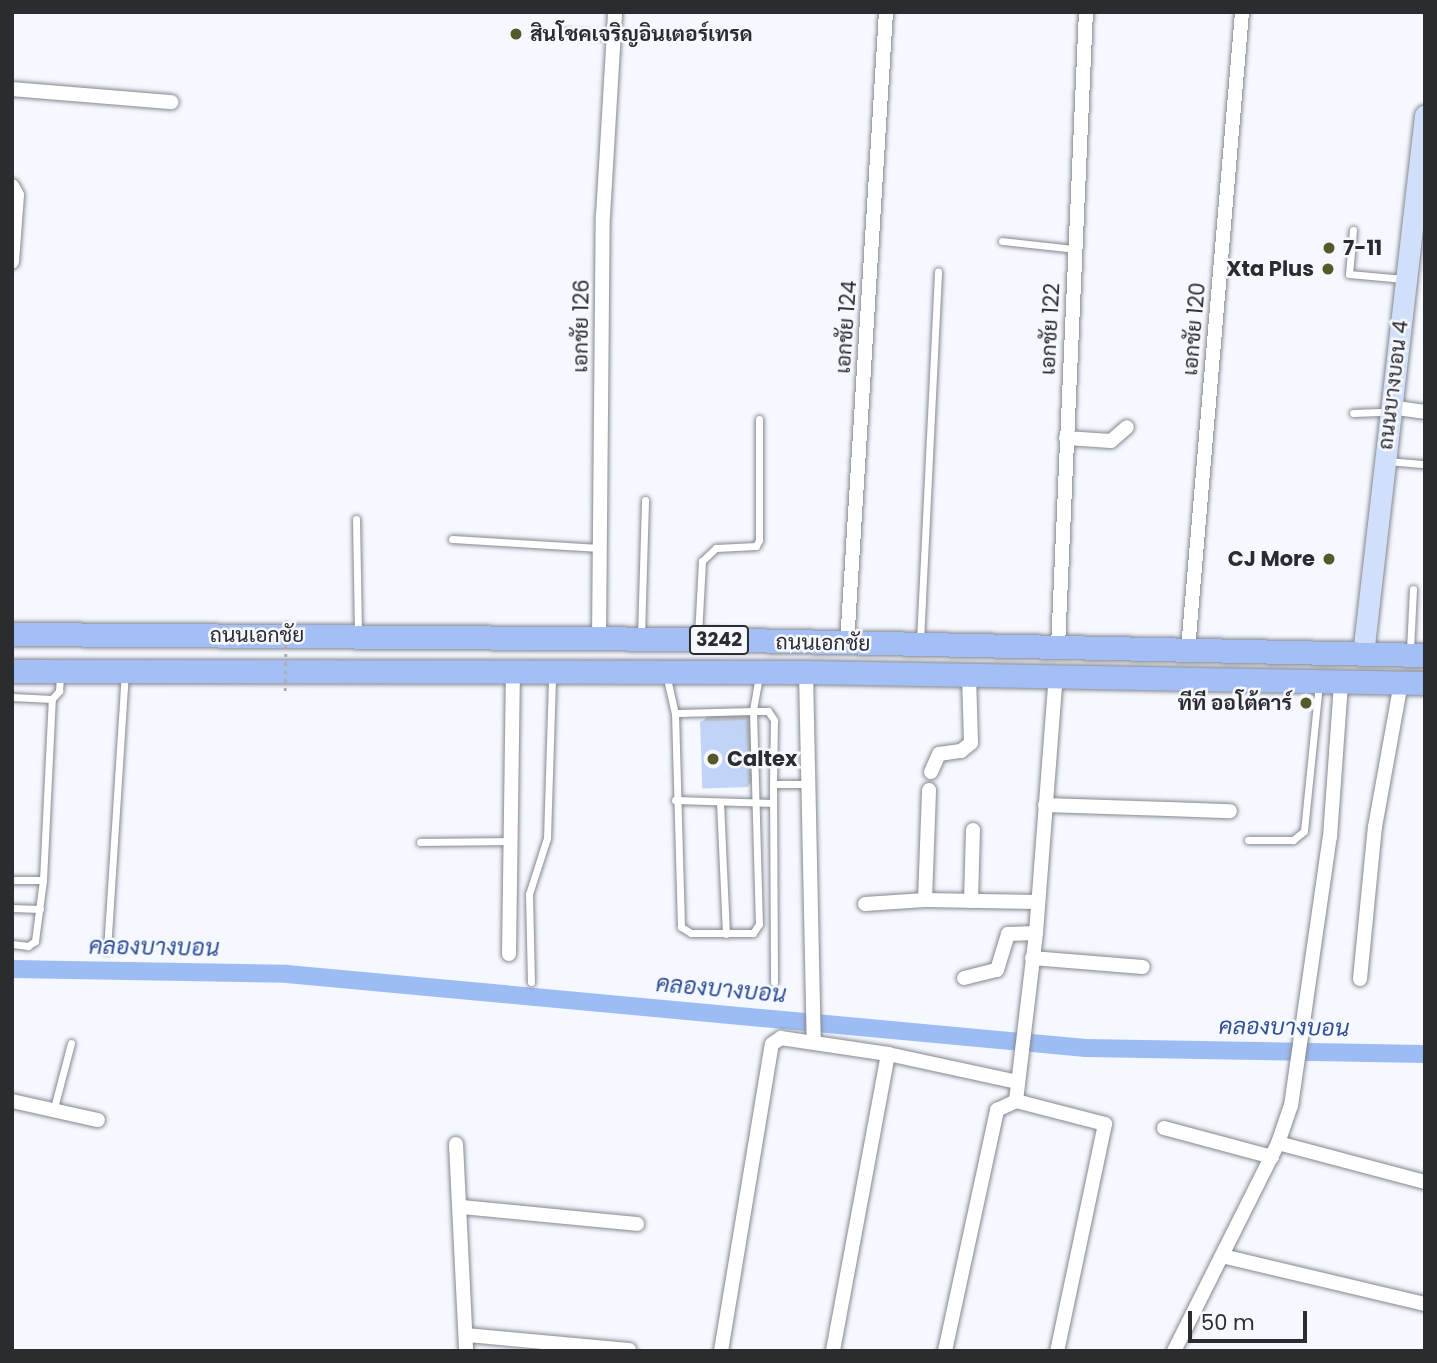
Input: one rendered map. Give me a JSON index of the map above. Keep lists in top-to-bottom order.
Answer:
{
  "streets": {
    "main road": ["ถนนเอกชัย", "3242"],
    "street": [
      "เอกชัย 126",
      "เอกชัย 124",
      "เอกชัย 122",
      "เอกชัย 120",
      "ถนนบางบอน 4"
    ]
  },
  "crossings": [
    ["เอกชัย 126", "ถนนเอกชัย"],
    ["เอกชัย 124", "ถนนเอกชัย"],
    ["เอกชัย 122", "ถนนเอกชัย"],
    ["เอกชัย 120", "ถนนเอกชัย"],
    ["ถนนบางบอน 4", "ถนนเอกชัย"]
  ],
  "water": ["คลองบางบอน"],
  "places": [
    "สินโชคเจริญอินเตอร์เทรด",
    "7-11",
    "Xta Plus",
    "CJ More",
    "ทีที ออโต้คาร์",
    "Caltex"
  ],
  "scale_bar": "50 m"
}
